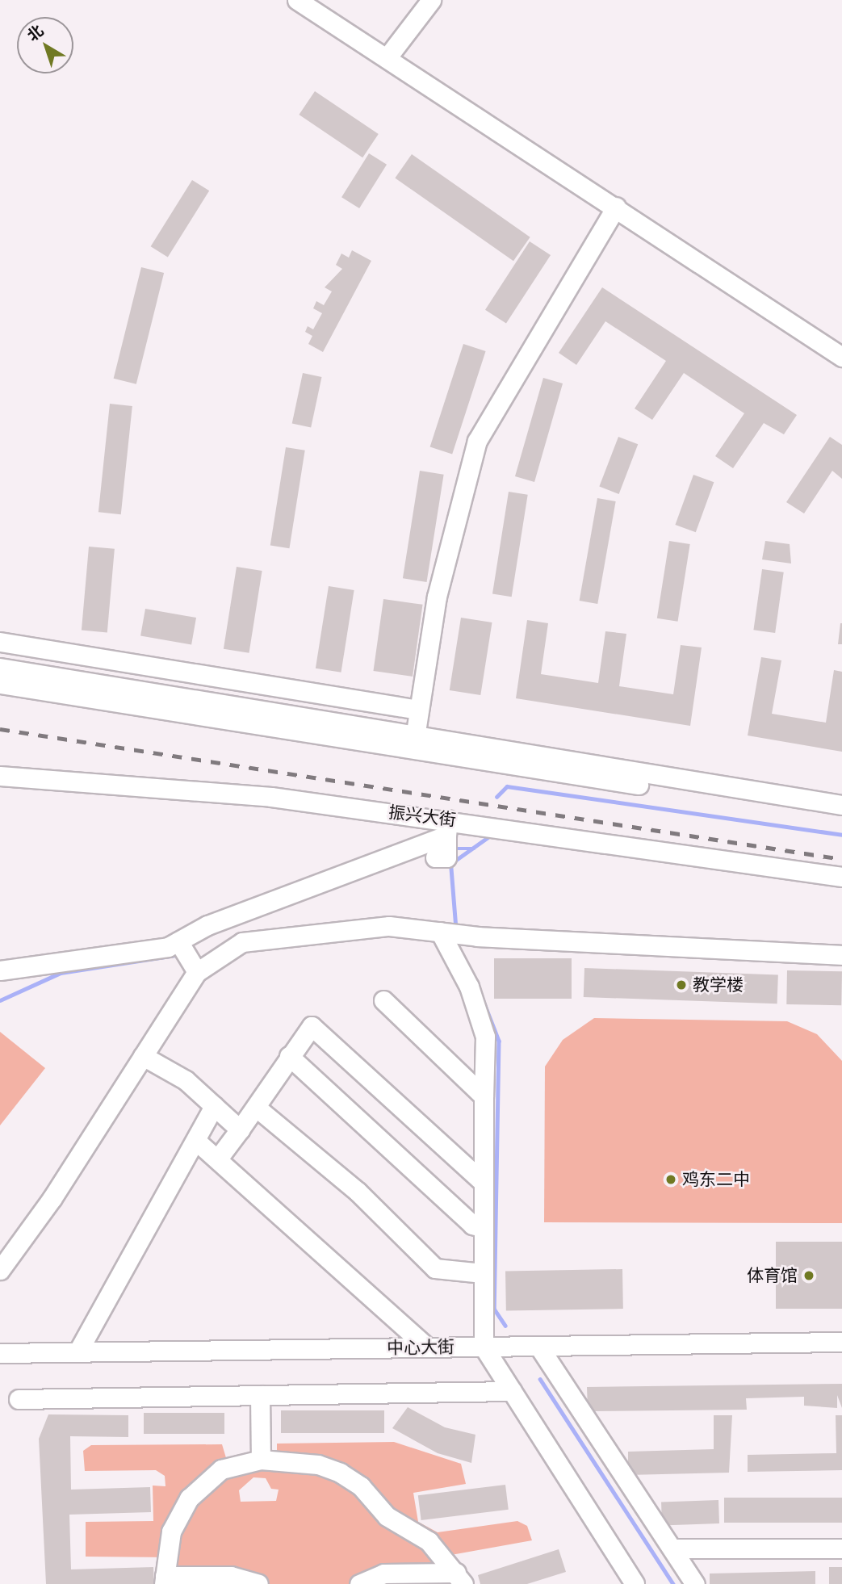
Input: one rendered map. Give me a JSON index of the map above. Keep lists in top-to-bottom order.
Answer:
{
  "streets": {
    "street": ["振兴大街", "中心大街"]
  },
  "places": ["教学楼", "鸡东二中", "体育馆"],
  "north": "top left"
}
